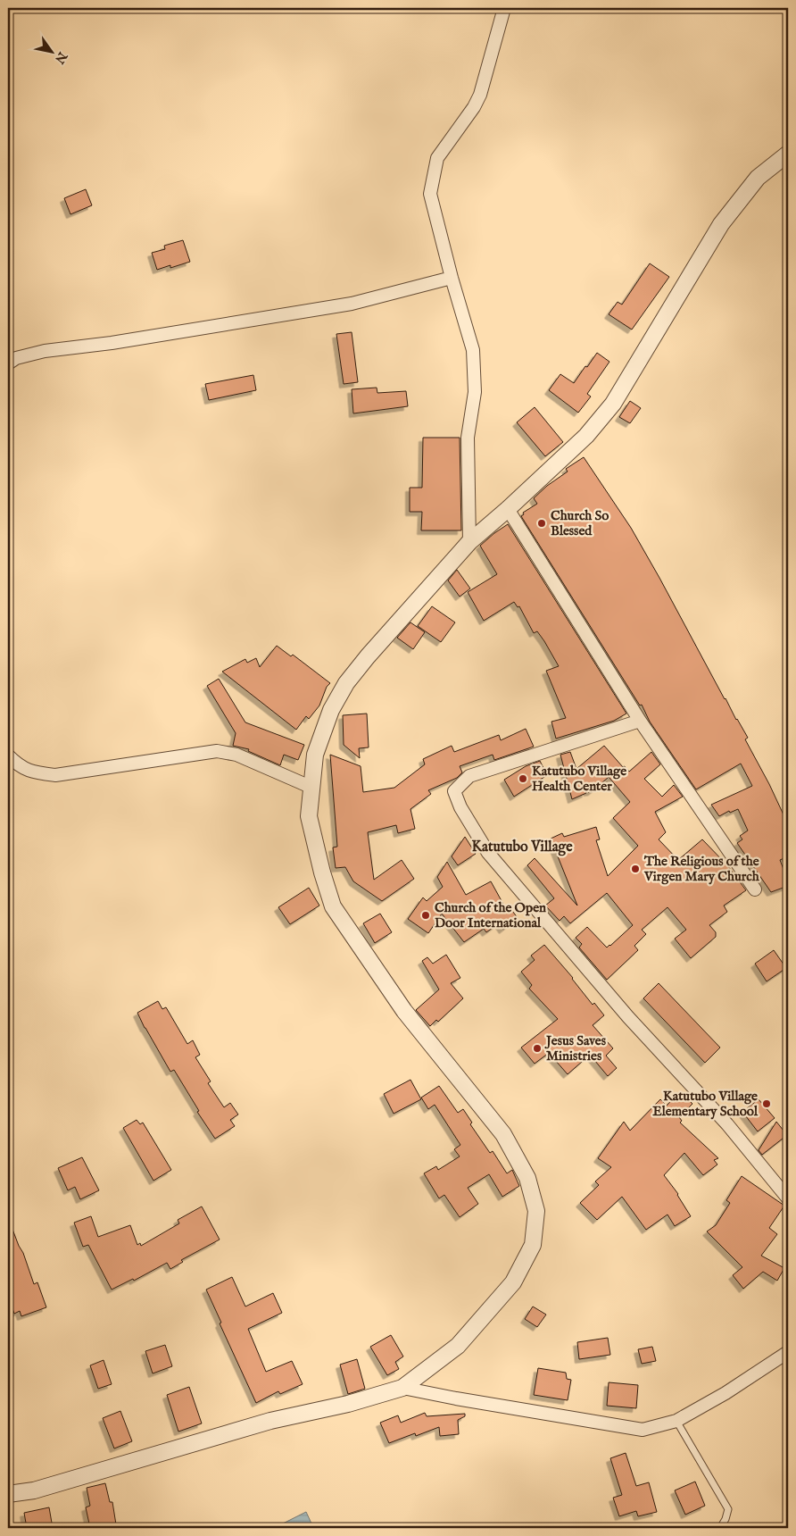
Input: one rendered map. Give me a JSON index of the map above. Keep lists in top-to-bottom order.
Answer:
{
  "districts": ["Katutubo Village"],
  "places": [
    "Church So Blessed",
    "Katutubo Village Health Center",
    "The Religious of the Virgen Mary Church",
    "Church of the Open Door International",
    "Jesus Saves Ministries",
    "Katutubo Village Elementary School"
  ],
  "north": "bottom right"
}
